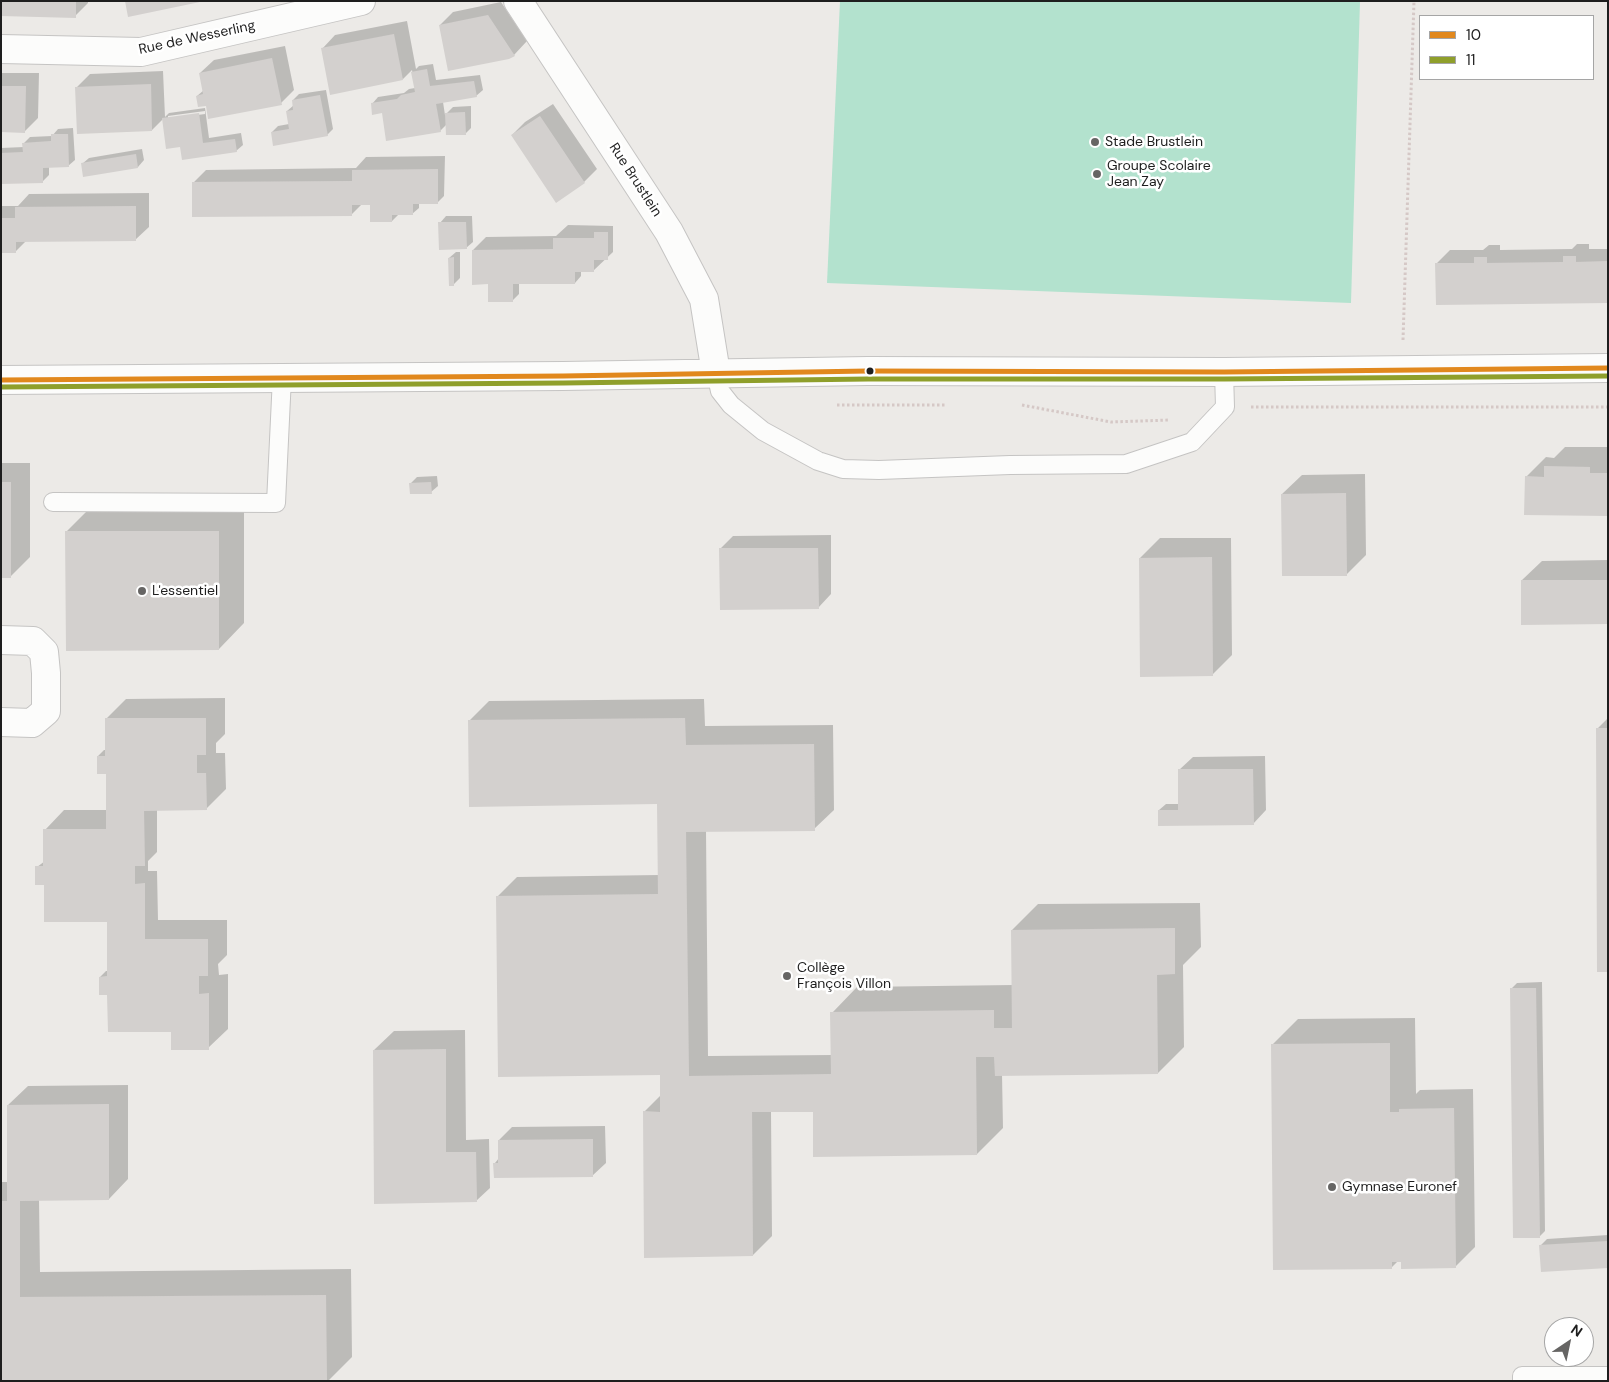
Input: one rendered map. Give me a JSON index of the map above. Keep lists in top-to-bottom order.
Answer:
{
  "streets": {
    "street": ["Rue de Wesserling", "Rue Brustlein"]
  },
  "places": [
    "Stade Brustlein",
    "Groupe Scolaire Jean Zay",
    "L'essentiel",
    "Collège François Villon",
    "Gymnase Euronef"
  ],
  "lines": ["transit line 10", "transit line 11"],
  "legend": ["10", "11"],
  "north": "top right"
}
